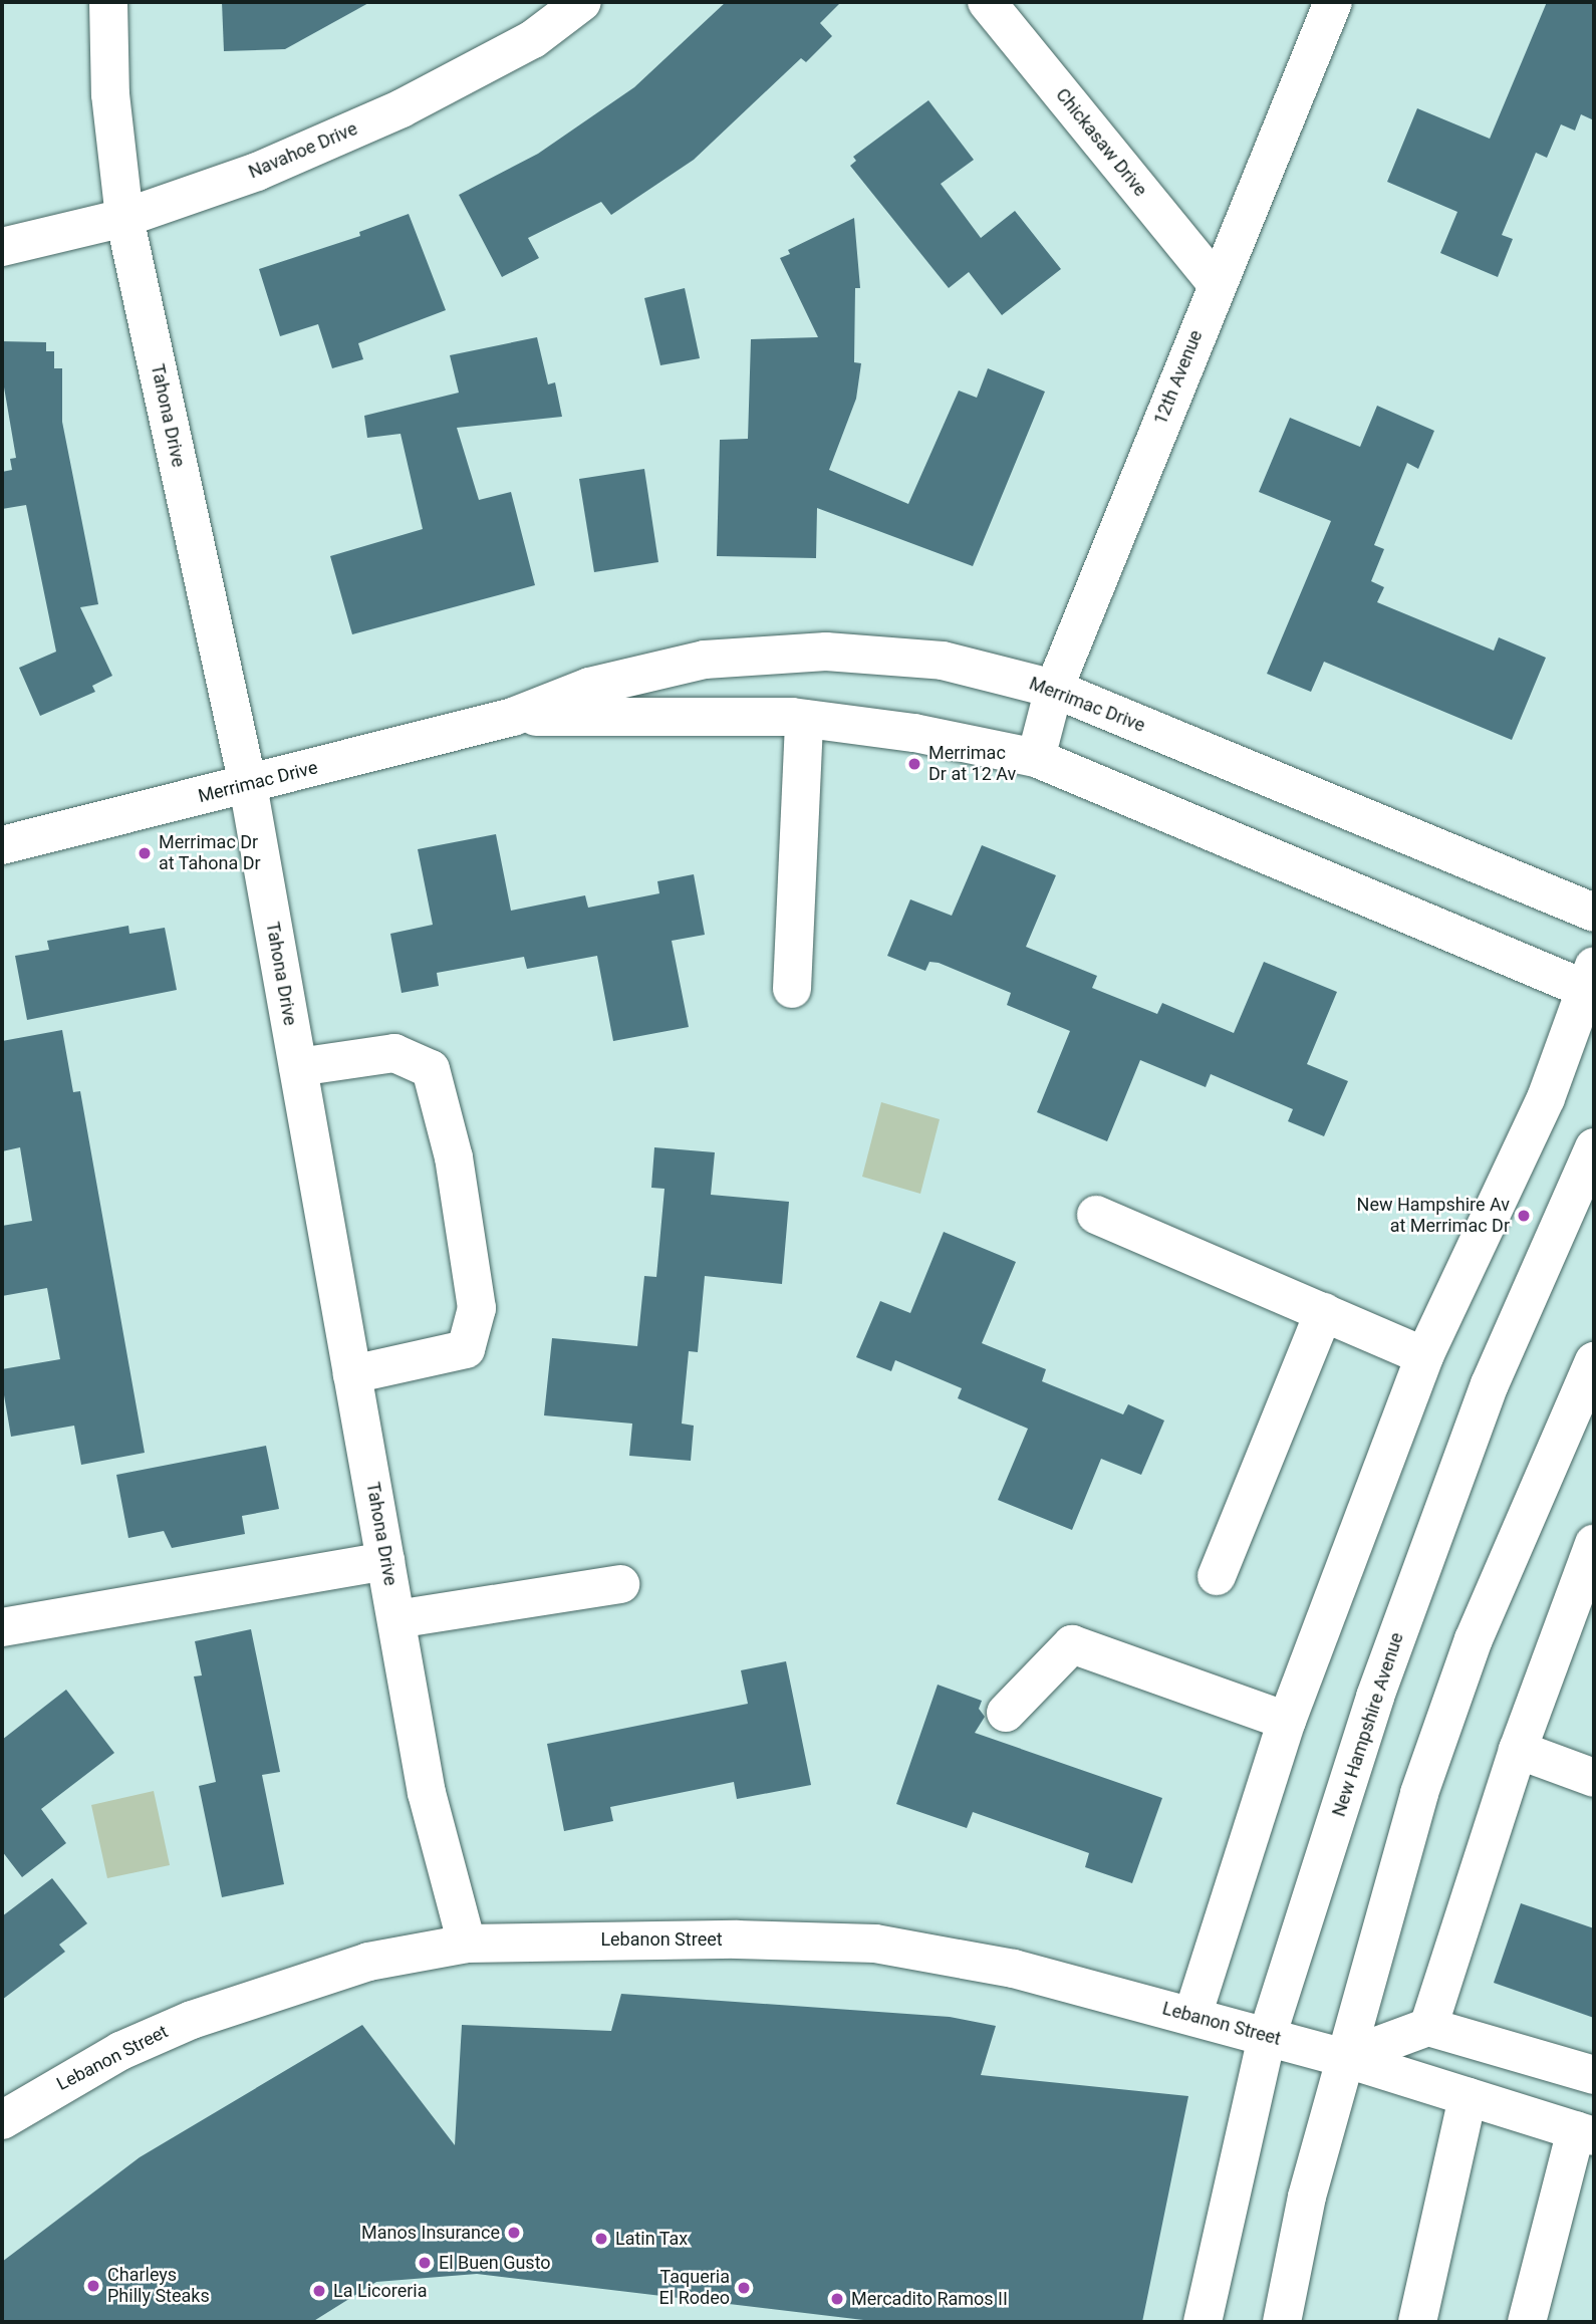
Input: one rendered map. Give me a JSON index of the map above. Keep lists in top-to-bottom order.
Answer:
{
  "streets": {
    "street": [
      "Chickasaw Drive",
      "Navahoe Drive",
      "12th Avenue",
      "Tahona Drive",
      "Merrimac Drive",
      "New Hampshire Avenue",
      "Lebanon Street"
    ]
  },
  "crossings": [
    ["Chickasaw Drive", "12th Avenue"],
    ["Navahoe Drive", "Tahona Drive"],
    ["12th Avenue", "Merrimac Drive"],
    ["Tahona Drive", "Merrimac Drive"],
    ["Tahona Drive", "Lebanon Street"],
    ["New Hampshire Avenue", "Lebanon Street"]
  ],
  "places": [
    "Merrimac Dr at 12 Av",
    "Merrimac Dr at Tahona Dr",
    "New Hampshire Av at Merrimac Dr",
    "Manos Insurance",
    "Latin Tax",
    "El Buen Gusto",
    "Charleys Philly Steaks",
    "Taqueria El Rodeo",
    "La Licoreria",
    "Mercadito Ramos II"
  ]
}
